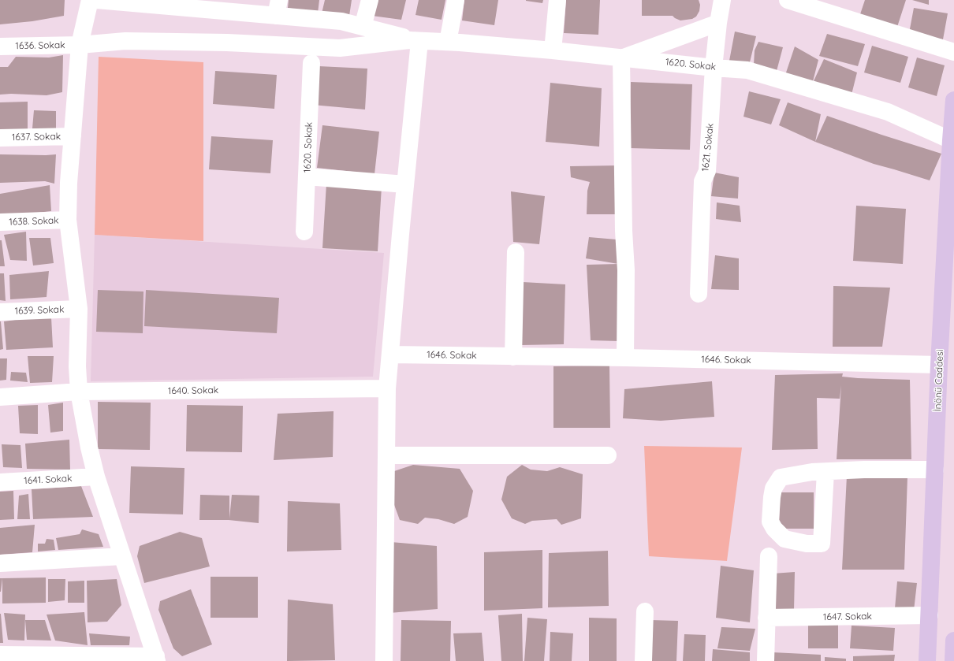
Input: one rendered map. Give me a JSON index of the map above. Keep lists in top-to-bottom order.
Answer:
{
  "streets": {
    "main road": ["İnönü Caddesi"],
    "street": [
      "1636. Sokak",
      "1620. Sokak",
      "1637. Sokak",
      "1621. Sokak",
      "1638. Sokak",
      "1639. Sokak",
      "1646. Sokak",
      "1640. Sokak",
      "1641. Sokak",
      "1647. Sokak"
    ]
  },
  "crossings": [
    ["1636. Sokak", "1620. Sokak"],
    ["1620. Sokak", "1621. Sokak"],
    ["1620. Sokak", "İnönü Caddesi"],
    ["1646. Sokak", "İnönü Caddesi"],
    ["İnönü Caddesi", "1647. Sokak"]
  ]
}
